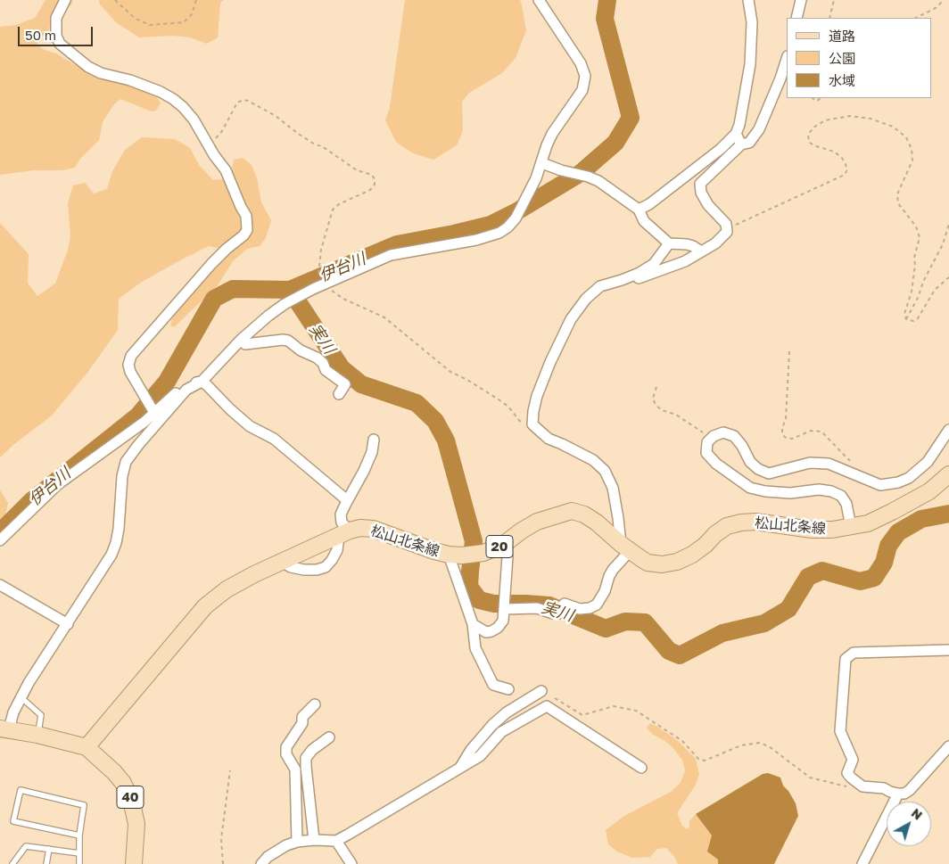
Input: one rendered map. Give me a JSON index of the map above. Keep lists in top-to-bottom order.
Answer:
{
  "streets": {
    "main road": ["松山北条線", "20", "40"]
  },
  "crossings": [
    ["松山北条線", "40"]
  ],
  "water": ["伊台川", "実川"],
  "legend": ["道路", "公園", "水域"],
  "scale_bar": "50 m",
  "north": "top right"
}
